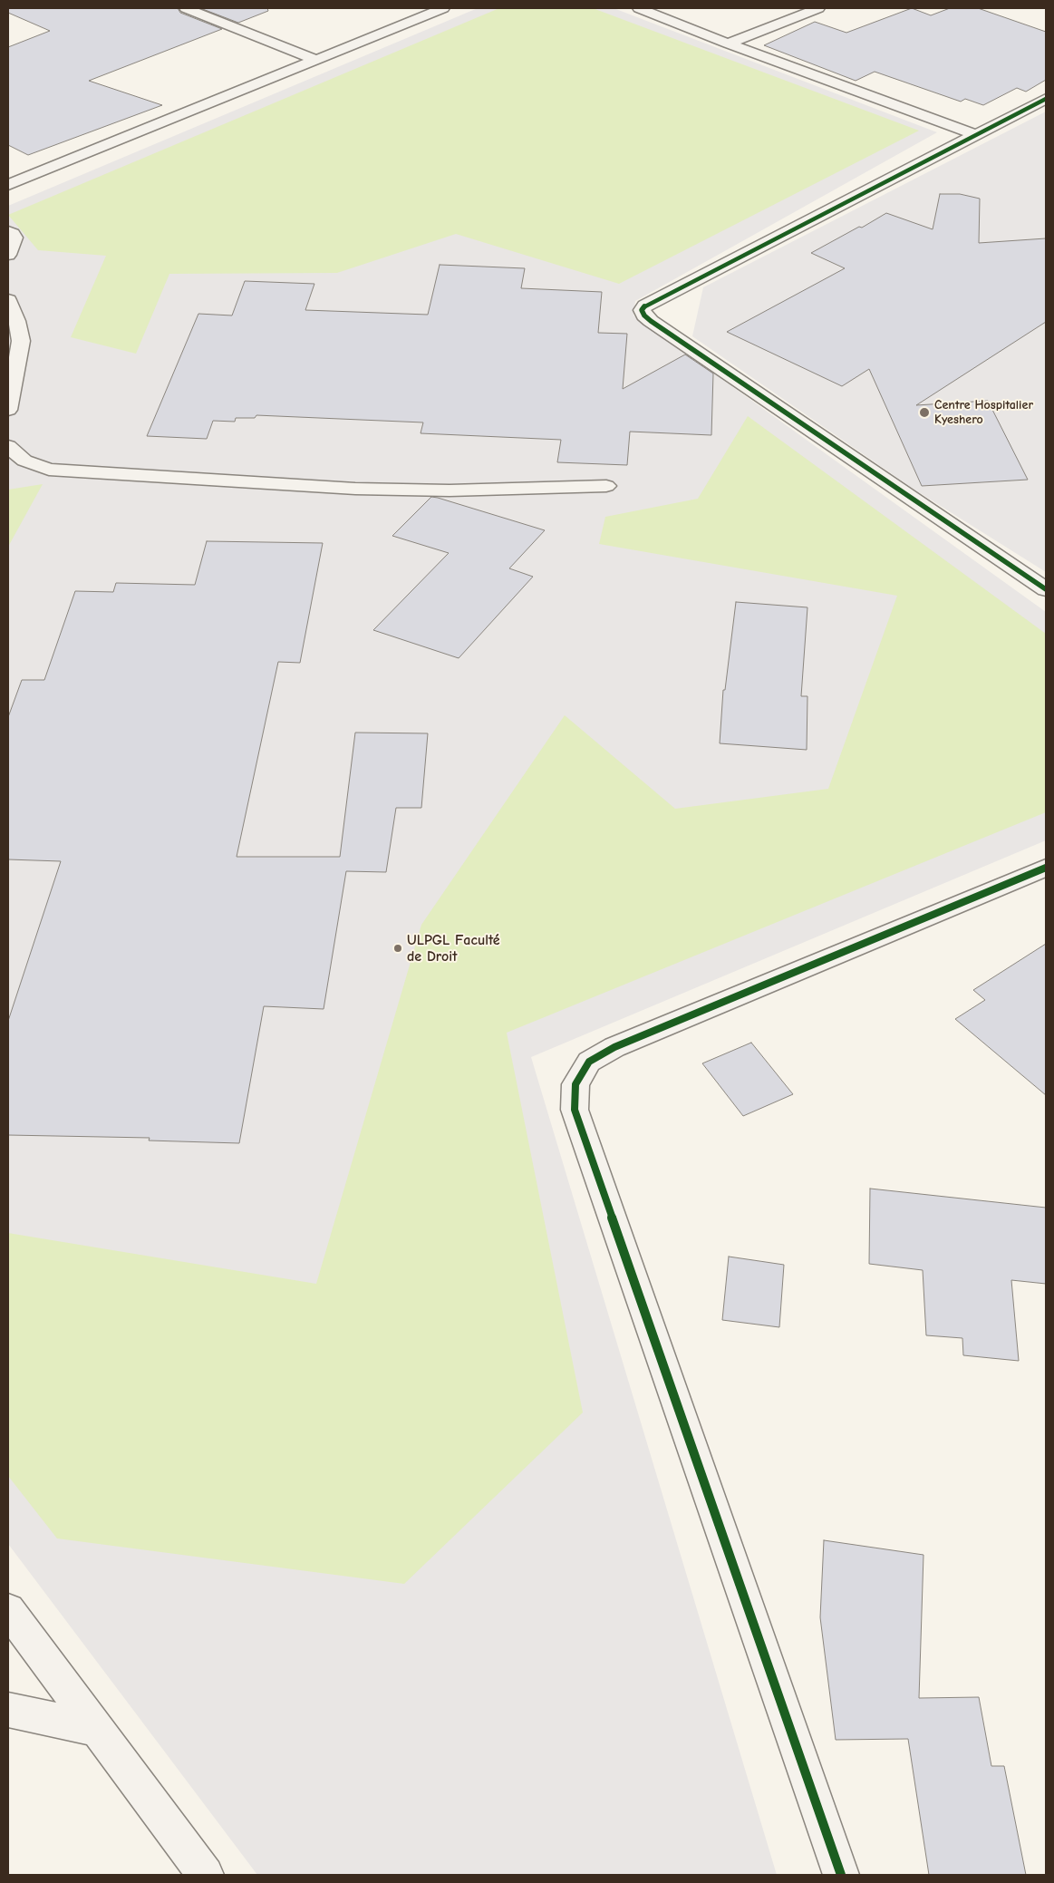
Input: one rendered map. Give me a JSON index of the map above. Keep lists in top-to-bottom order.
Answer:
{
  "places": ["Centre Hospitalier Kyeshero", "ULPGL Faculté de Droit"]
}
